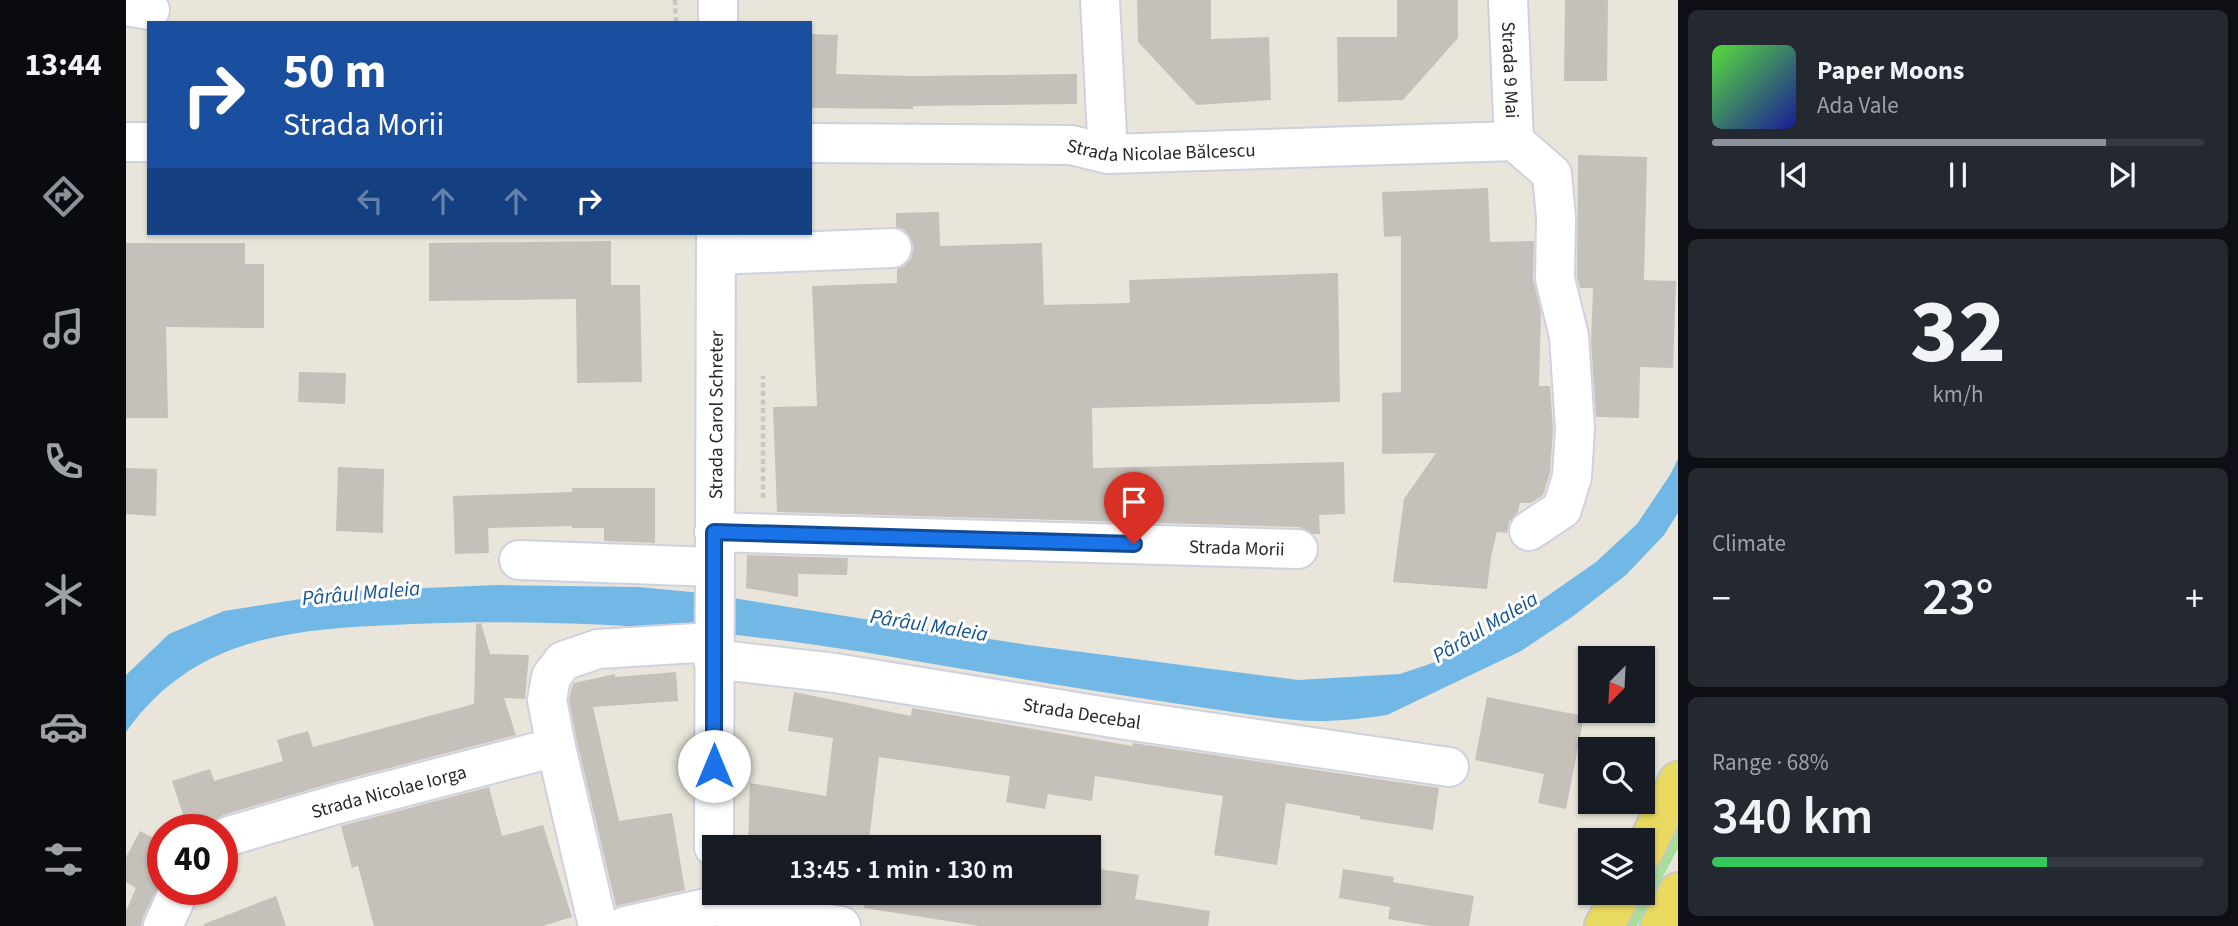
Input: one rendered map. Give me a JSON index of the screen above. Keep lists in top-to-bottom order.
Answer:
{
  "streets": {
    "street": [
      "Strada 9 Mai",
      "Strada Nicolae Bălcescu",
      "Strada Carol Schreter",
      "Strada Morii",
      "Strada Decebal",
      "Strada Nicolae Iorga"
    ]
  },
  "crossings": [
    ["Strada 9 Mai", "Strada Nicolae Bălcescu"],
    ["Strada Carol Schreter", "Strada Morii"],
    ["Strada Carol Schreter", "Strada Decebal"]
  ],
  "water": ["Pârâul Maleia"],
  "north": "bottom left",
  "page": {
    "tabs": "13:44",
    "turn": ["50 m", "Strada Morii"],
    "song": ["Paper Moons", "Ada Vale"],
    "tile": [
      ["32", "km/h"],
      "Climate",
      ["Range · 68%", "340 km"]
    ],
    "heat": ["−", "23°", "+"],
    "limit": "40",
    "trip": "13:45 · 1 min · 130 m"
  }
}
